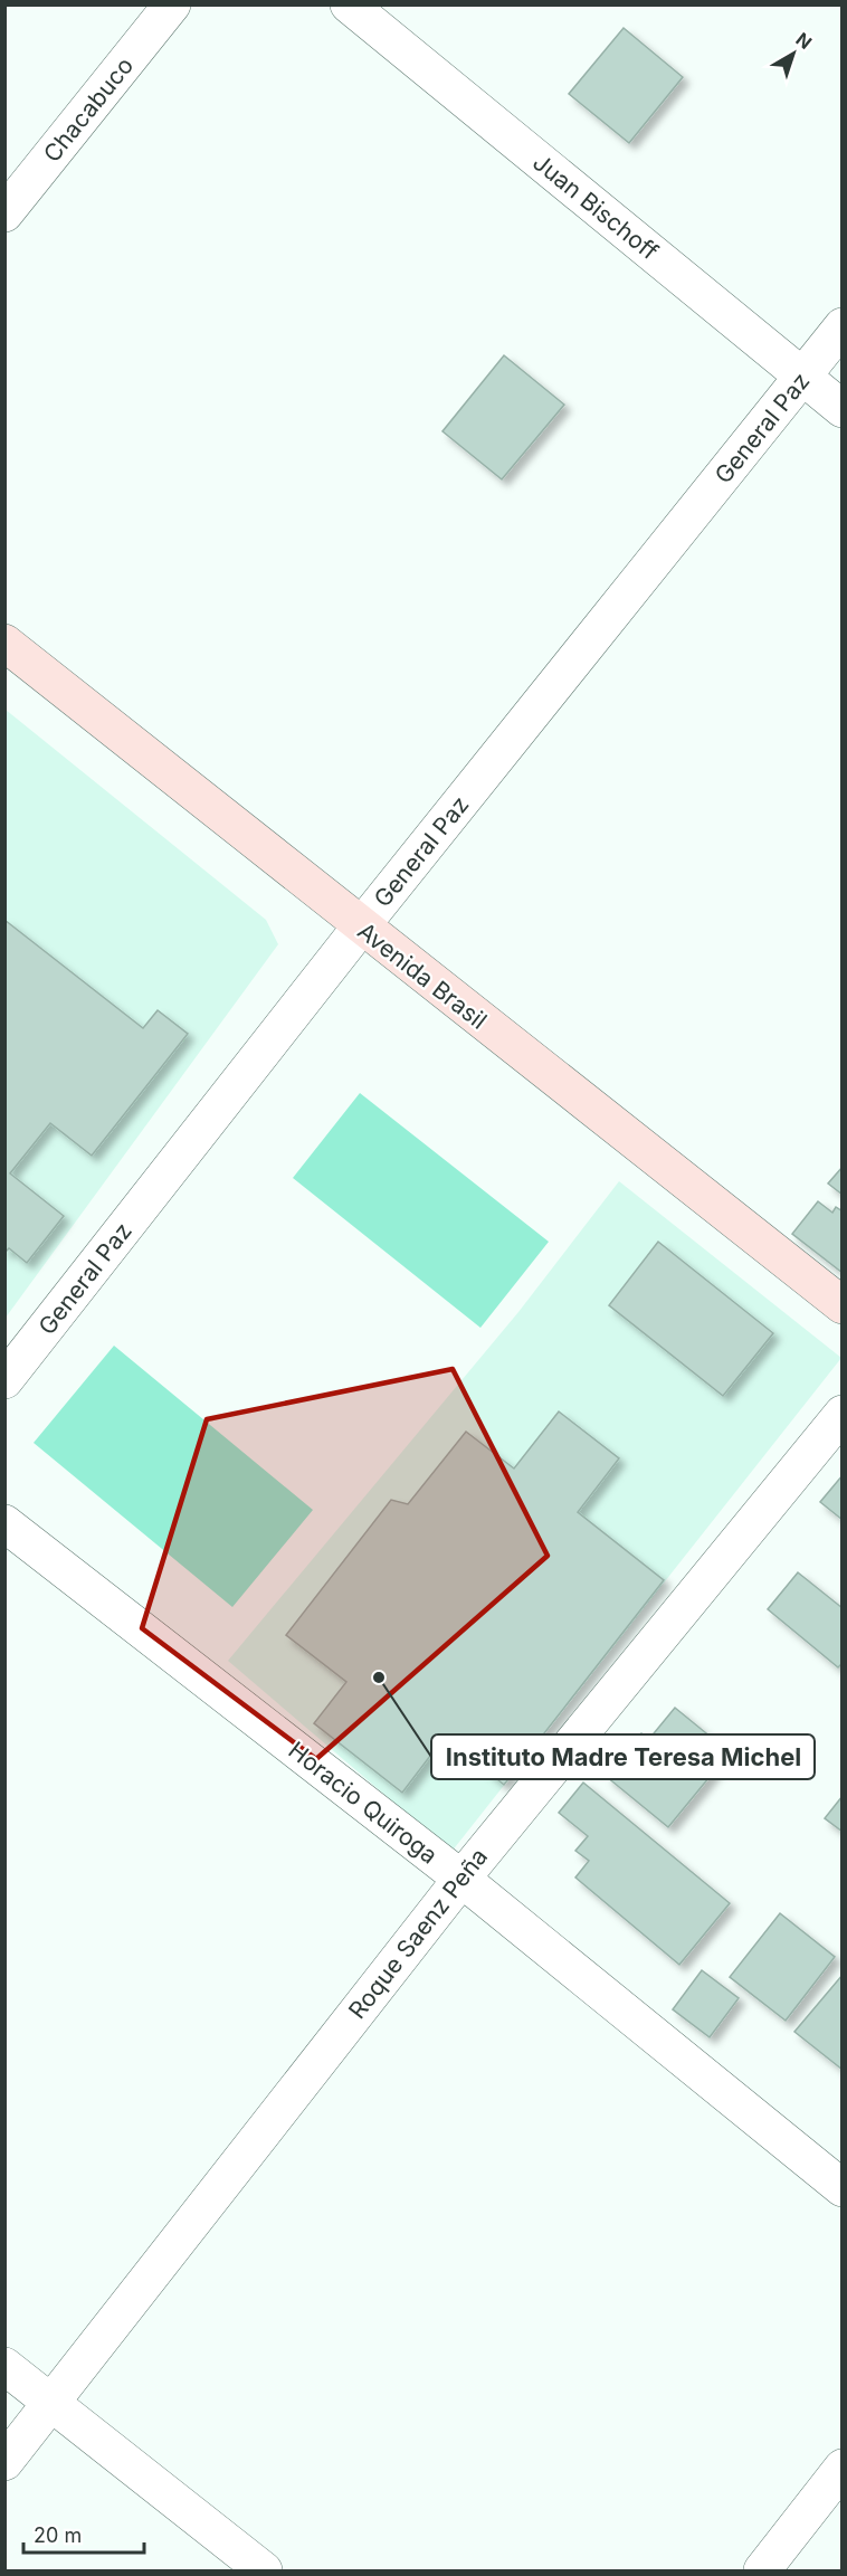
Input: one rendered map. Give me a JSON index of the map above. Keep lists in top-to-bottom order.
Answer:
{
  "streets": {
    "main road": ["Avenida Brasil"],
    "street": [
      "Chacabuco",
      "Juan Bischoff",
      "General Paz",
      "Horacio Quiroga",
      "Roque Saenz Peña"
    ]
  },
  "crossings": [
    ["Juan Bischoff", "General Paz"],
    ["General Paz", "Avenida Brasil"],
    ["Horacio Quiroga", "Roque Saenz Peña"]
  ],
  "places": ["Instituto Madre Teresa Michel"],
  "scale_bar": "20 m",
  "north": "top right"
}
